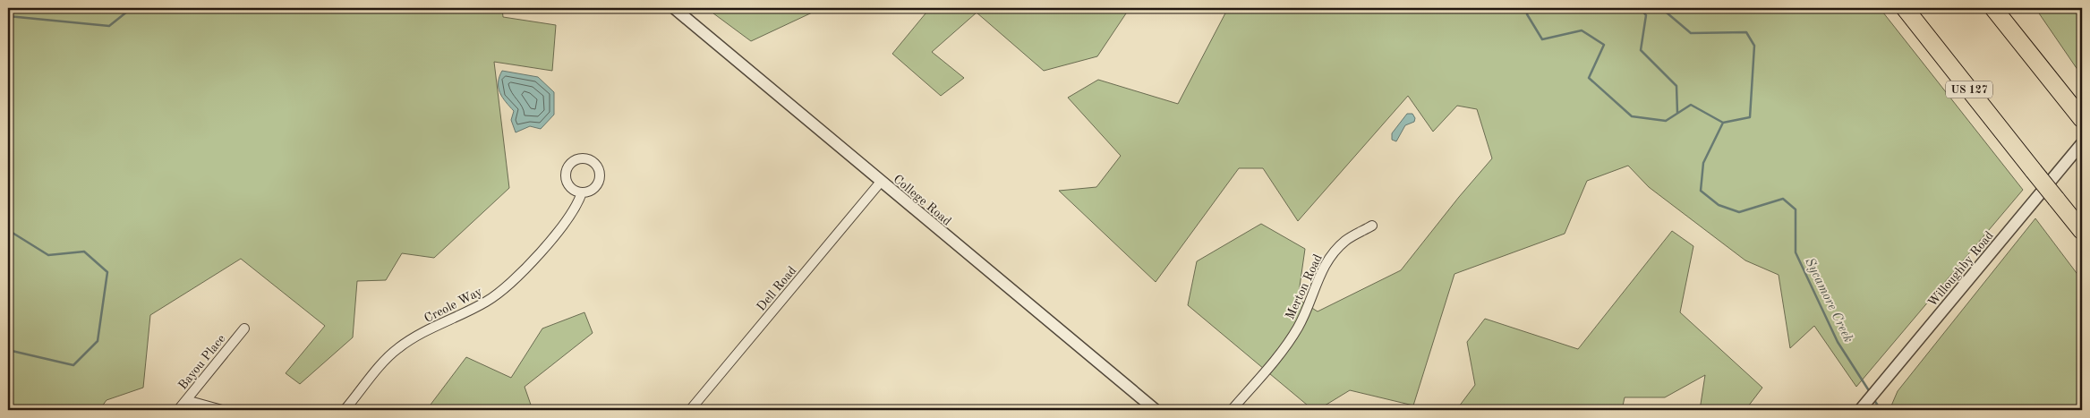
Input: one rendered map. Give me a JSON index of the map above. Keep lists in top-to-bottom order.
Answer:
{
  "streets": {
    "highway": ["US 127"],
    "street": [
      "College Road",
      "Willoughby Road",
      "Merton Road",
      "Dell Road",
      "Creole Way",
      "Bayou Place"
    ]
  },
  "crossings": [
    ["College Road", "Dell Road"]
  ],
  "water": ["Sycamore Creek"]
}
